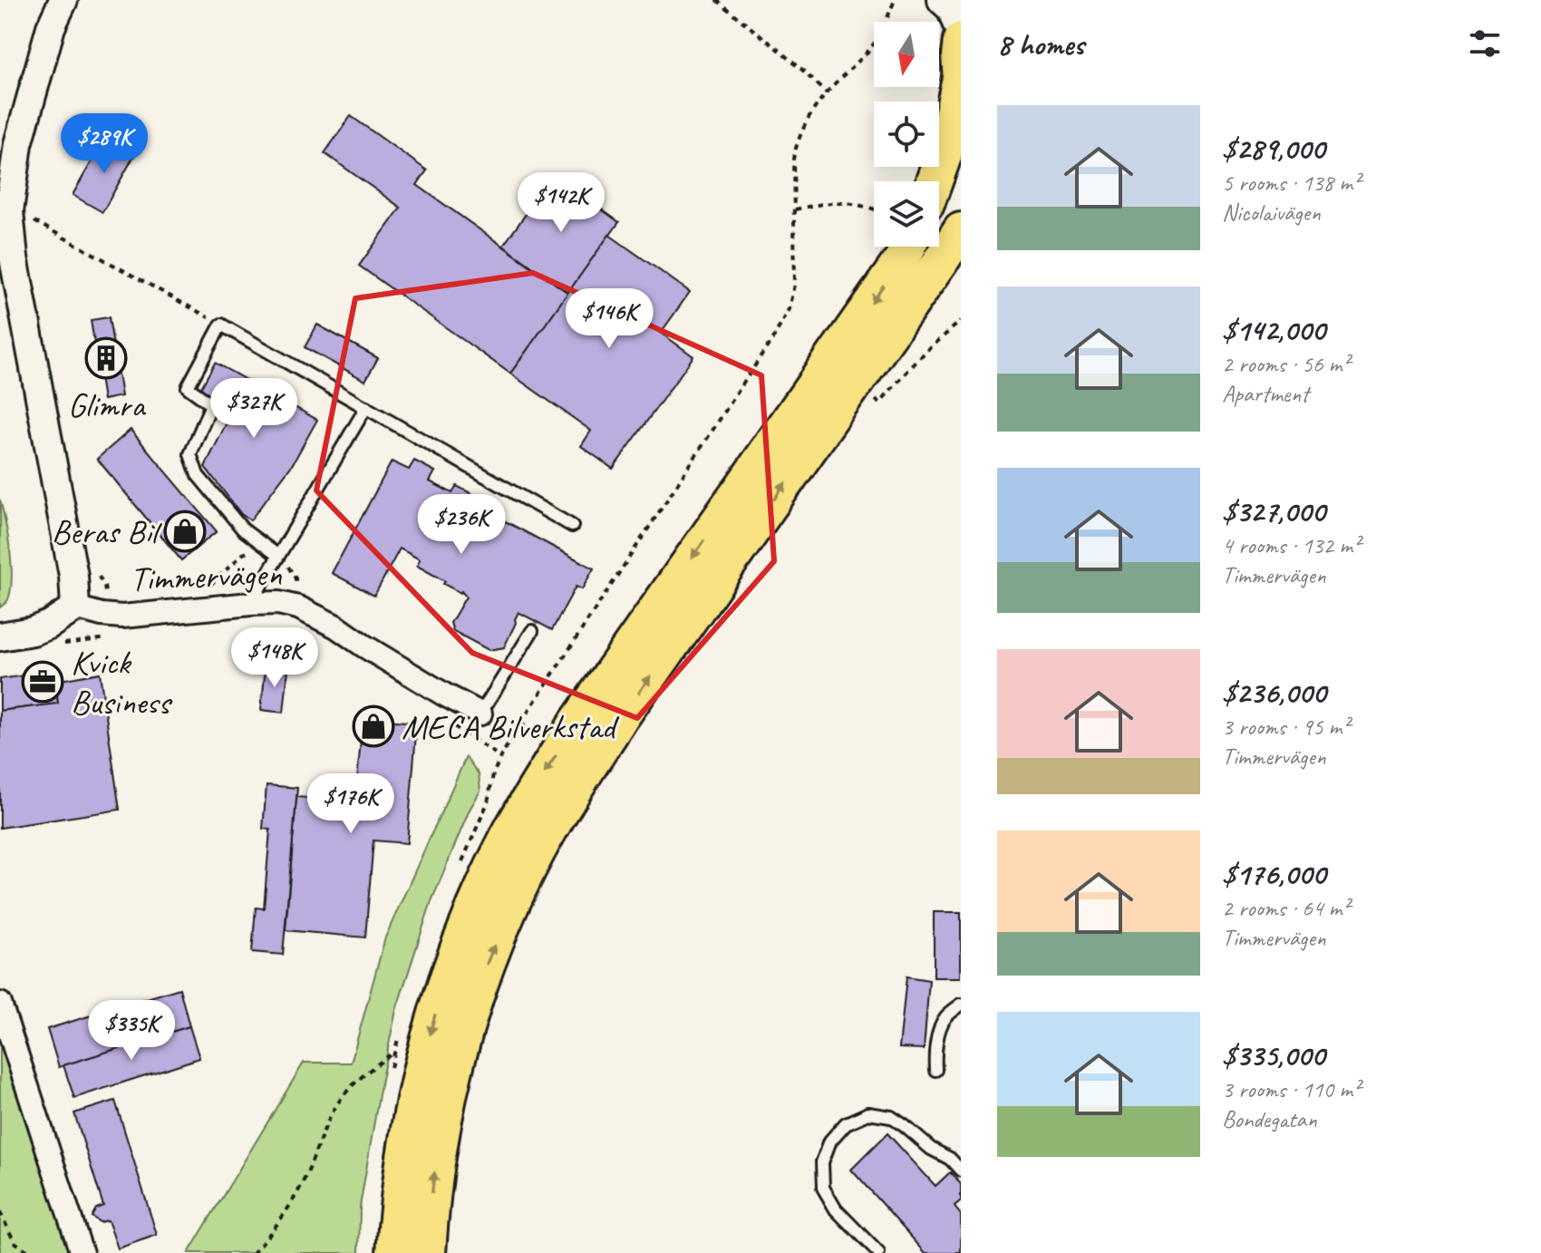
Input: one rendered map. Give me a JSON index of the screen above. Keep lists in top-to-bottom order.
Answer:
{
  "streets": {
    "street": ["Timmervägen"]
  },
  "places": {
    "building": ["Glimra"],
    "shop": ["Beras Bil", "MECA Bilverkstad"],
    "office": ["Kvick Business"]
  },
  "north": "bottom",
  "page": {
    "heading": "8 homes",
    "list": [
      {
        "name": "$289,000",
        "note": "5 rooms · 138 m² · Nicolaivägen"
      },
      {
        "name": "$142,000",
        "note": "2 rooms · 56 m² · Apartment"
      },
      {
        "name": "$327,000",
        "note": "4 rooms · 132 m² · Timmervägen"
      },
      {
        "name": "$236,000",
        "note": "3 rooms · 95 m² · Timmervägen"
      },
      {
        "name": "$176,000",
        "note": "2 rooms · 64 m² · Timmervägen"
      },
      {
        "name": "$335,000",
        "note": "3 rooms · 110 m² · Bondegatan"
      }
    ],
    "price": [
      "$289K",
      "$142K",
      "$146K",
      "$327K",
      "$236K",
      "$148K",
      "$176K",
      "$335K"
    ]
  }
}
